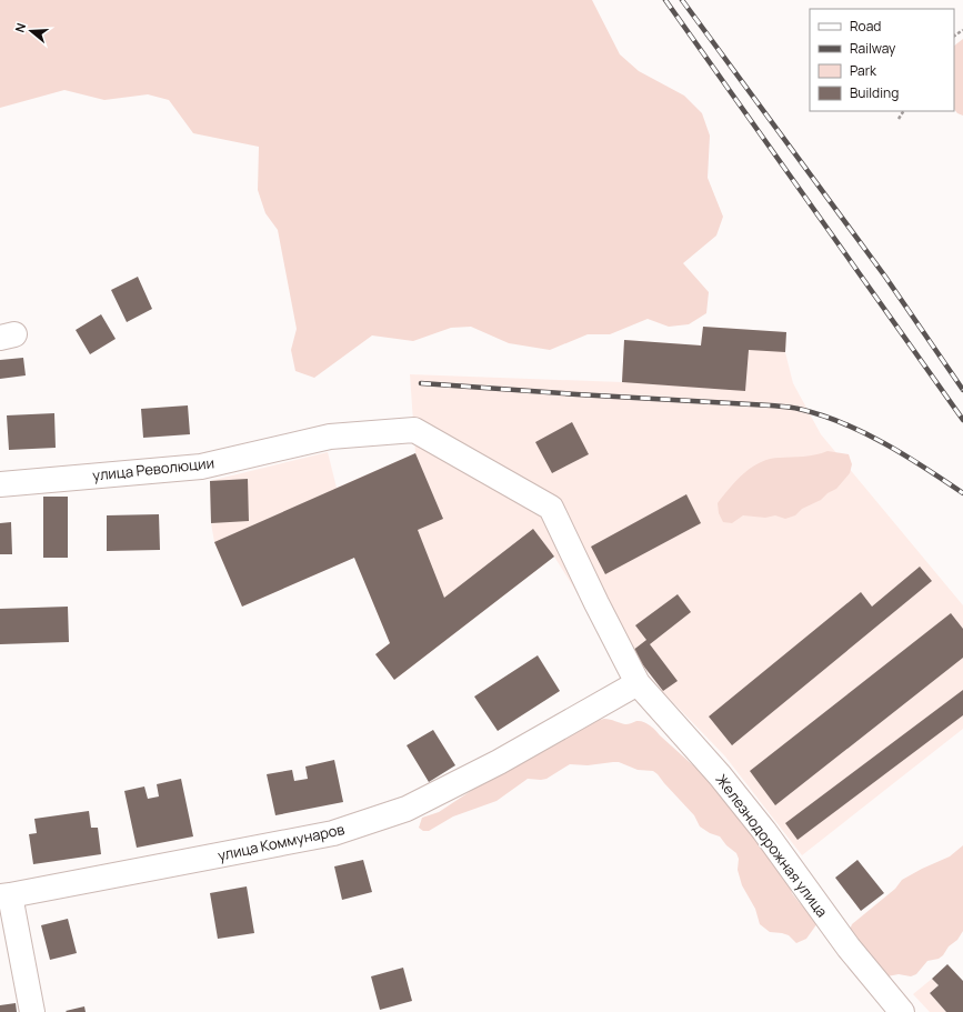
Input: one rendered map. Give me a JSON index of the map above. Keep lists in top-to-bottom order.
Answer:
{
  "streets": {
    "street": ["улица Революции", "улица Коммунаров", "Железнодорожная улица"]
  },
  "crossings": [
    ["улица Революции", "улица Коммунаров"],
    ["улица Революции", "Железнодорожная улица"],
    ["улица Коммунаров", "Железнодорожная улица"]
  ],
  "legend": [
    "Road",
    "Railway",
    "Park",
    "Building"
  ],
  "north": "left"
}
